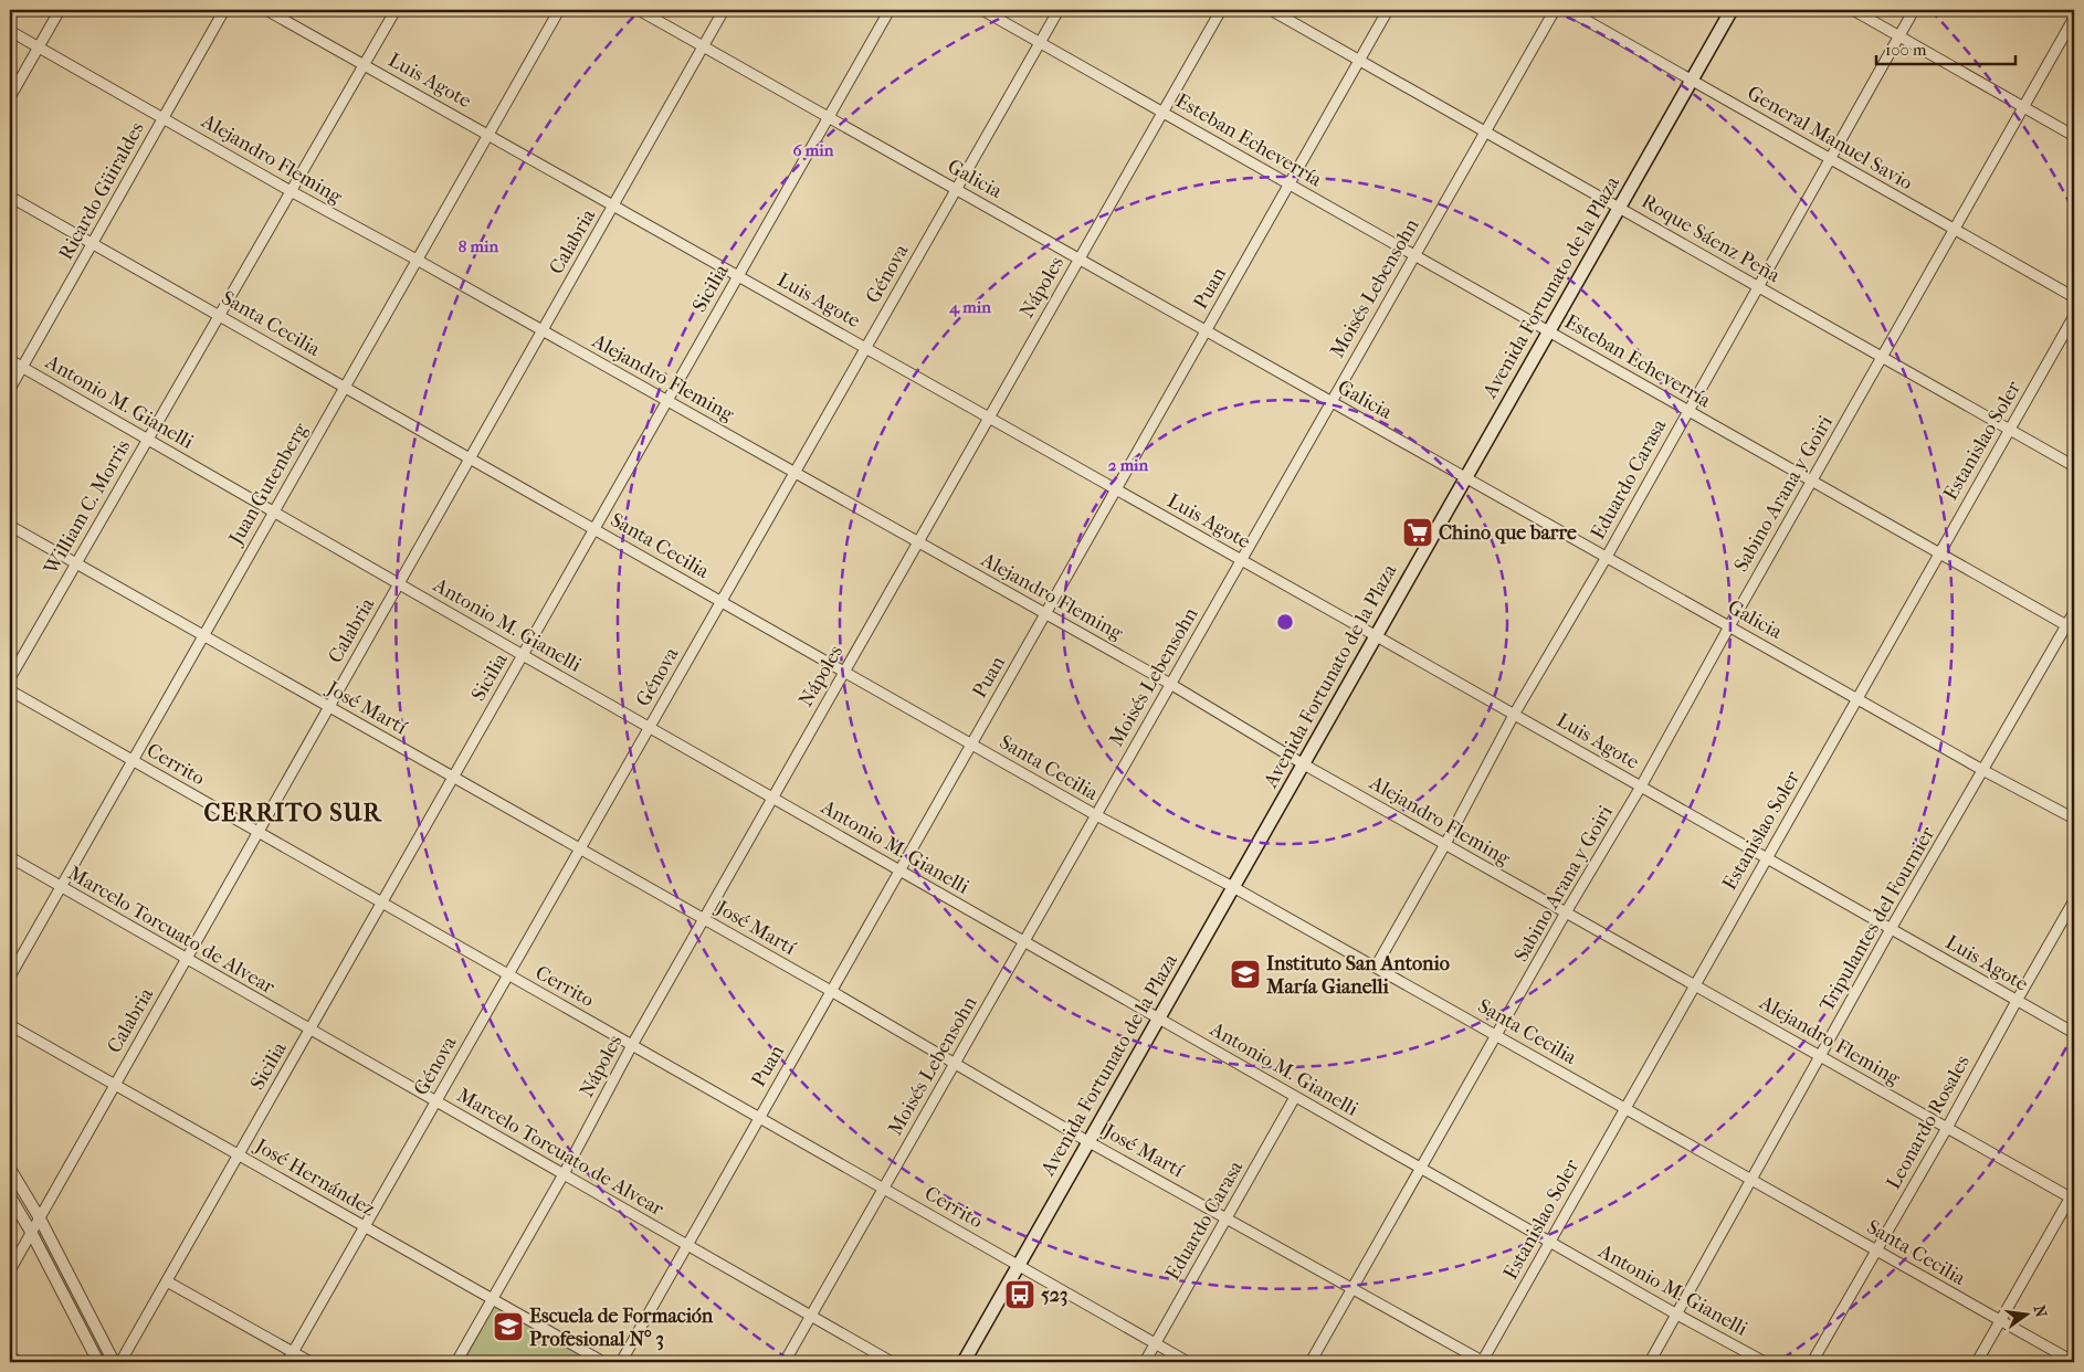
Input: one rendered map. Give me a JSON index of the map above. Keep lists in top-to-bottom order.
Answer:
{
  "streets": {
    "main road": ["Avenida Fortunato de la Plaza"],
    "street": [
      "Luis Agote",
      "General Manuel Savio",
      "Esteban Echeverría",
      "Alejandro Fleming",
      "Galicia",
      "Ricardo Güiraldes",
      "Roque Sáenz Peña",
      "Calabria",
      "Génova",
      "Nápoles",
      "Sicilia",
      "Puan",
      "Moisés Lebensohn",
      "Santa Cecilia",
      "Antonio M. Gianelli",
      "Estanislao Soler",
      "Eduardo Carasa",
      "Juan Gutenberg",
      "Sabino Arana y Goiri",
      "William C. Morris",
      "José Martí",
      "Cerrito",
      "Tripulantes del Fournier",
      "Marcelo Torcuato de Alvear",
      "Leonardo Rosales",
      "José Hernández"
    ]
  },
  "crossings": [
    ["Luis Agote", "Calabria"],
    ["Luis Agote", "Génova"],
    ["Luis Agote", "Nápoles"],
    ["Luis Agote", "Avenida Fortunato de la Plaza"],
    ["Luis Agote", "Sicilia"],
    ["Luis Agote", "Puan"],
    ["Luis Agote", "Moisés Lebensohn"],
    ["Luis Agote", "Estanislao Soler"],
    ["Luis Agote", "Eduardo Carasa"],
    ["Luis Agote", "Juan Gutenberg"],
    ["Luis Agote", "Sabino Arana y Goiri"],
    ["Luis Agote", "William C. Morris"],
    ["Luis Agote", "Tripulantes del Fournier"],
    ["Luis Agote", "Leonardo Rosales"],
    ["General Manuel Savio", "Avenida Fortunato de la Plaza"],
    ["General Manuel Savio", "Eduardo Carasa"],
    ["General Manuel Savio", "Sabino Arana y Goiri"],
    ["Esteban Echeverría", "Génova"],
    ["Esteban Echeverría", "Nápoles"],
    ["Esteban Echeverría", "Avenida Fortunato de la Plaza"],
    ["Esteban Echeverría", "Puan"],
    ["Esteban Echeverría", "Moisés Lebensohn"],
    ["Esteban Echeverría", "Estanislao Soler"],
    ["Esteban Echeverría", "Eduardo Carasa"],
    ["Esteban Echeverría", "Sabino Arana y Goiri"],
    ["Esteban Echeverría", "Tripulantes del Fournier"],
    ["Alejandro Fleming", "Ricardo Güiraldes"],
    ["Alejandro Fleming", "Calabria"],
    ["Alejandro Fleming", "Génova"],
    ["Alejandro Fleming", "Nápoles"],
    ["Alejandro Fleming", "Avenida Fortunato de la Plaza"],
    ["Alejandro Fleming", "Sicilia"],
    ["Alejandro Fleming", "Puan"],
    ["Alejandro Fleming", "Moisés Lebensohn"],
    ["Alejandro Fleming", "Estanislao Soler"],
    ["Alejandro Fleming", "Eduardo Carasa"],
    ["Alejandro Fleming", "Juan Gutenberg"],
    ["Alejandro Fleming", "Sabino Arana y Goiri"],
    ["Alejandro Fleming", "William C. Morris"],
    ["Alejandro Fleming", "Tripulantes del Fournier"],
    ["Alejandro Fleming", "Leonardo Rosales"],
    ["Galicia", "Calabria"],
    ["Galicia", "Génova"],
    ["Galicia", "Nápoles"],
    ["Galicia", "Avenida Fortunato de la Plaza"],
    ["Galicia", "Sicilia"],
    ["Galicia", "Puan"],
    ["Galicia", "Moisés Lebensohn"],
    ["Galicia", "Estanislao Soler"],
    ["Galicia", "Eduardo Carasa"],
    ["Galicia", "Sabino Arana y Goiri"],
    ["Galicia", "Tripulantes del Fournier"],
    ["Ricardo Güiraldes", "Santa Cecilia"],
    ["Ricardo Güiraldes", "Antonio M. Gianelli"],
    ["Roque Sáenz Peña", "Avenida Fortunato de la Plaza"],
    ["Roque Sáenz Peña", "Puan"],
    ["Roque Sáenz Peña", "Moisés Lebensohn"],
    ["Roque Sáenz Peña", "Estanislao Soler"],
    ["Roque Sáenz Peña", "Eduardo Carasa"],
    ["Roque Sáenz Peña", "Sabino Arana y Goiri"],
    ["Calabria", "Santa Cecilia"],
    ["Calabria", "Antonio M. Gianelli"],
    ["Calabria", "José Martí"],
    ["Calabria", "Cerrito"],
    ["Calabria", "Marcelo Torcuato de Alvear"],
    ["Calabria", "José Hernández"],
    ["Génova", "Santa Cecilia"],
    ["Génova", "Antonio M. Gianelli"],
    ["Génova", "José Martí"],
    ["Génova", "Cerrito"],
    ["Génova", "Marcelo Torcuato de Alvear"],
    ["Génova", "José Hernández"],
    ["Nápoles", "Santa Cecilia"],
    ["Nápoles", "Antonio M. Gianelli"],
    ["Nápoles", "José Martí"],
    ["Nápoles", "Cerrito"],
    ["Nápoles", "Marcelo Torcuato de Alvear"],
    ["Nápoles", "José Hernández"],
    ["Avenida Fortunato de la Plaza", "Santa Cecilia"],
    ["Avenida Fortunato de la Plaza", "Antonio M. Gianelli"],
    ["Avenida Fortunato de la Plaza", "José Martí"],
    ["Avenida Fortunato de la Plaza", "Cerrito"],
    ["Sicilia", "Santa Cecilia"],
    ["Sicilia", "Antonio M. Gianelli"],
    ["Sicilia", "José Martí"],
    ["Sicilia", "Cerrito"],
    ["Sicilia", "Marcelo Torcuato de Alvear"],
    ["Sicilia", "José Hernández"],
    ["Puan", "Santa Cecilia"],
    ["Puan", "Antonio M. Gianelli"],
    ["Puan", "José Martí"],
    ["Puan", "Cerrito"],
    ["Puan", "Marcelo Torcuato de Alvear"],
    ["Moisés Lebensohn", "Santa Cecilia"],
    ["Moisés Lebensohn", "Antonio M. Gianelli"],
    ["Moisés Lebensohn", "José Martí"],
    ["Moisés Lebensohn", "Cerrito"],
    ["Moisés Lebensohn", "Marcelo Torcuato de Alvear"],
    ["Santa Cecilia", "Estanislao Soler"],
    ["Santa Cecilia", "Eduardo Carasa"],
    ["Santa Cecilia", "Juan Gutenberg"],
    ["Santa Cecilia", "Sabino Arana y Goiri"],
    ["Santa Cecilia", "William C. Morris"],
    ["Santa Cecilia", "Tripulantes del Fournier"],
    ["Santa Cecilia", "Leonardo Rosales"],
    ["Antonio M. Gianelli", "Estanislao Soler"],
    ["Antonio M. Gianelli", "Eduardo Carasa"],
    ["Antonio M. Gianelli", "Juan Gutenberg"],
    ["Antonio M. Gianelli", "Sabino Arana y Goiri"],
    ["Antonio M. Gianelli", "William C. Morris"],
    ["Antonio M. Gianelli", "Tripulantes del Fournier"],
    ["Estanislao Soler", "José Martí"],
    ["Eduardo Carasa", "José Martí"],
    ["Eduardo Carasa", "Cerrito"],
    ["Juan Gutenberg", "José Martí"],
    ["Juan Gutenberg", "Cerrito"],
    ["Juan Gutenberg", "Marcelo Torcuato de Alvear"],
    ["Sabino Arana y Goiri", "José Martí"],
    ["William C. Morris", "José Martí"]
  ],
  "districts": ["CERRITO SUR"],
  "places": {
    "supermarket": ["Chino que barre"],
    "school or university": ["Instituto San Antonio María Gianelli", "Escuela de Formación Profesional N° 3"],
    "bus stop": ["523"]
  },
  "scale_bar": "100 m",
  "north": "right",
  "rings": [
    "6 min",
    "8 min",
    "4 min",
    "2 min"
  ]
}
